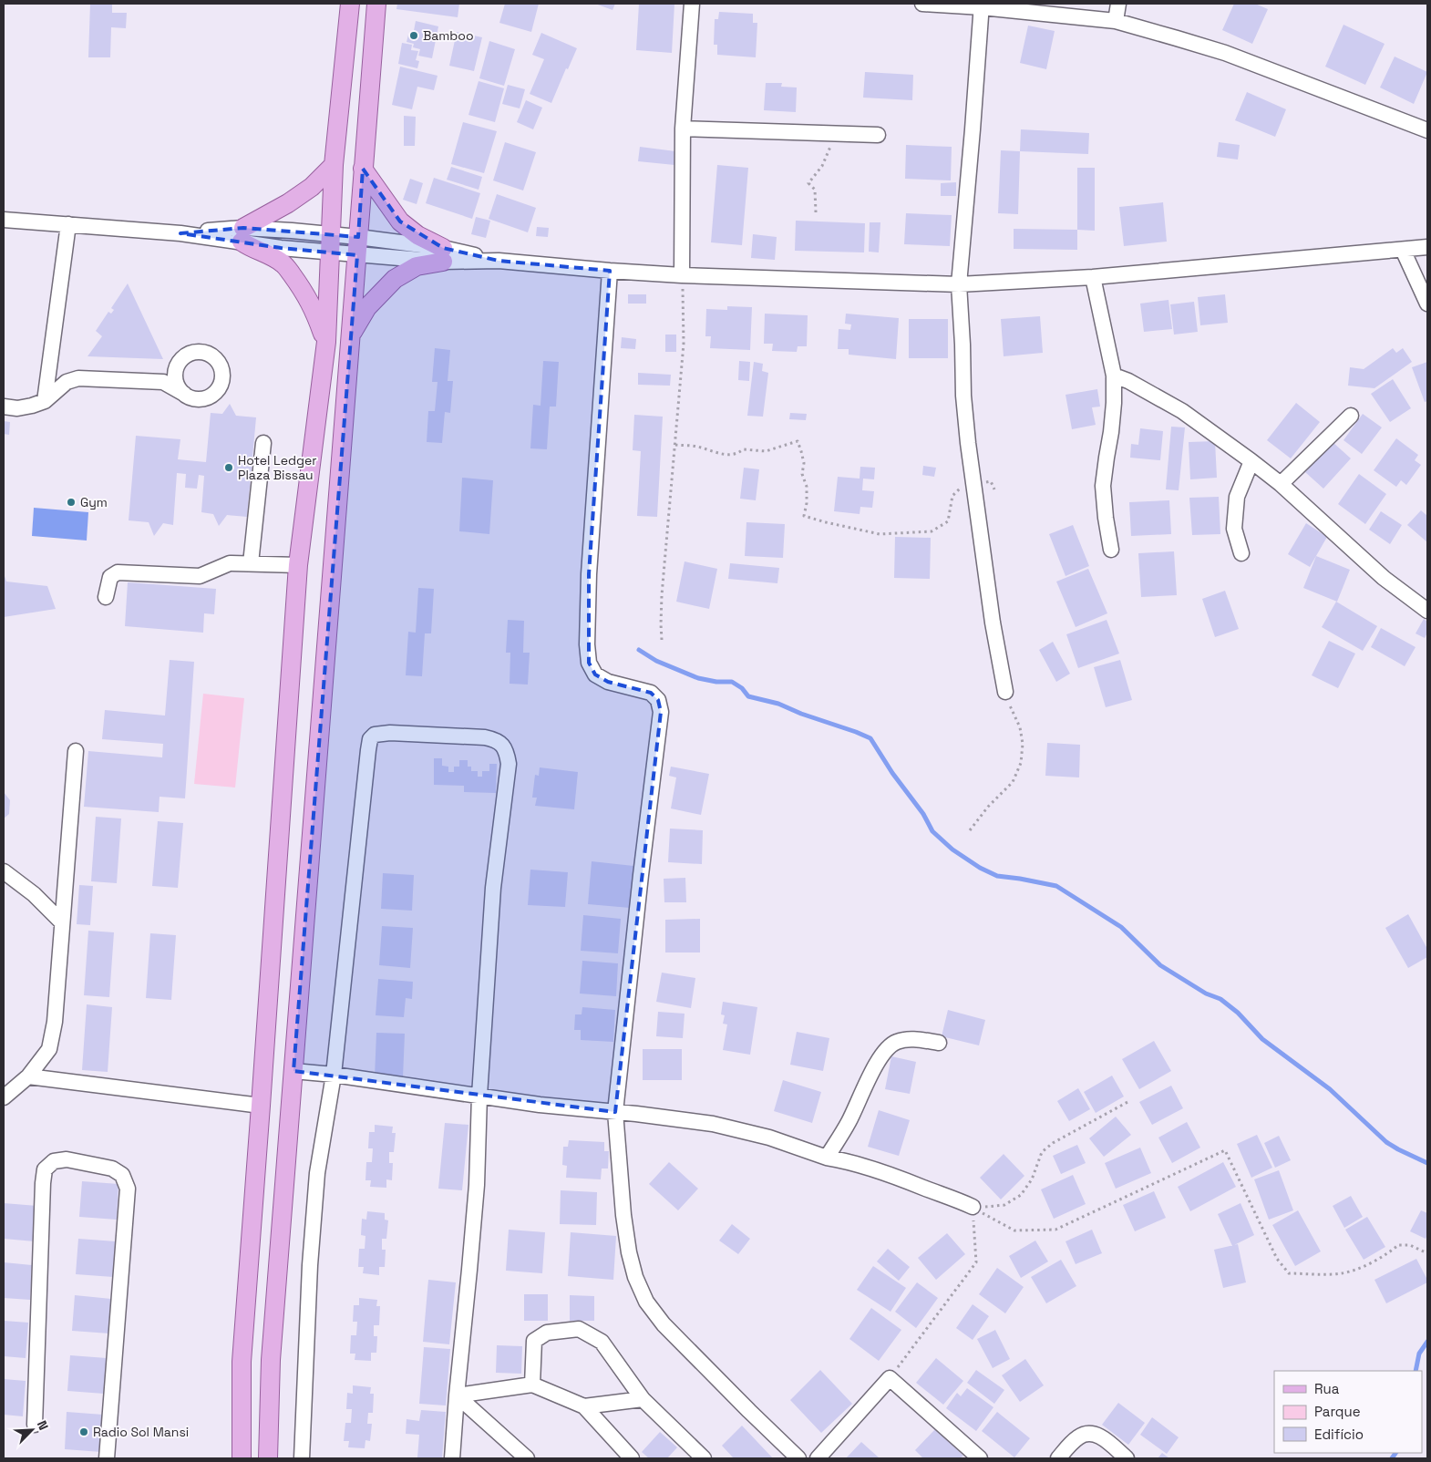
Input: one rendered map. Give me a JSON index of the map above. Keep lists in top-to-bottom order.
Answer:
{
  "places": [
    "Bamboo",
    "Hotel Ledger Plaza Bissau",
    "Gym",
    "Radio Sol Mansi"
  ],
  "legend": ["Rua", "Parque", "Edifício"],
  "north": "top right"
}
